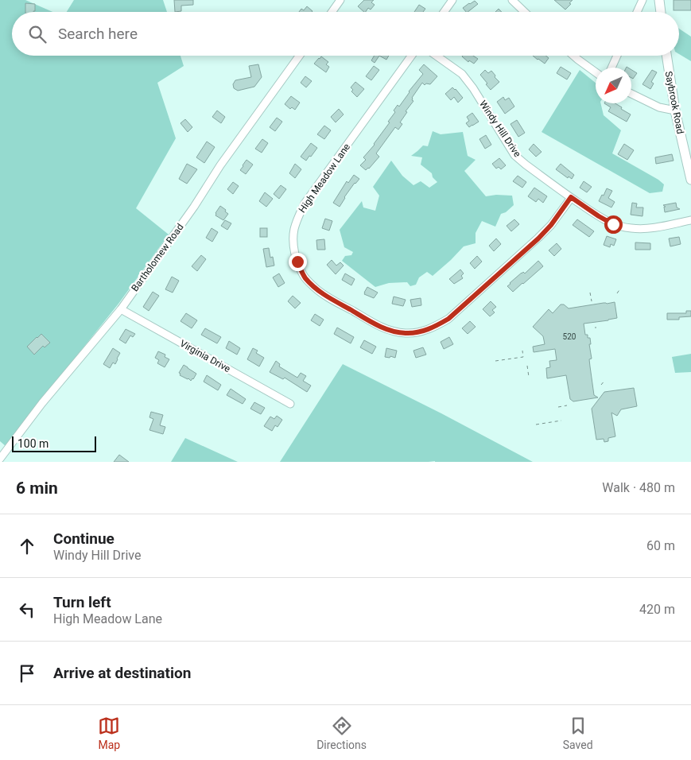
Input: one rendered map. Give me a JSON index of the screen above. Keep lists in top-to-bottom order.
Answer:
{
  "streets": {
    "main road": ["Saybrook Road"],
    "street": [
      "Windy Hill Drive",
      "High Meadow Lane",
      "Bartholomew Road",
      "Virginia Drive"
    ]
  },
  "crossings": [
    ["Windy Hill Drive", "High Meadow Lane"],
    ["Bartholomew Road", "Virginia Drive"]
  ],
  "house_numbers": ["520"],
  "scale_bar": "100 m",
  "north": "bottom left",
  "page": {
    "search": "Search here",
    "scale": "100 m",
    "heading": ["6 min", "Walk · 480 m"],
    "list": [
      ["Continue", "Windy Hill Drive", "60 m"],
      ["Turn left", "High Meadow Lane", "420 m"],
      "Arrive at destination"
    ],
    "nav": ["Map", "Directions", "Saved"]
  }
}
